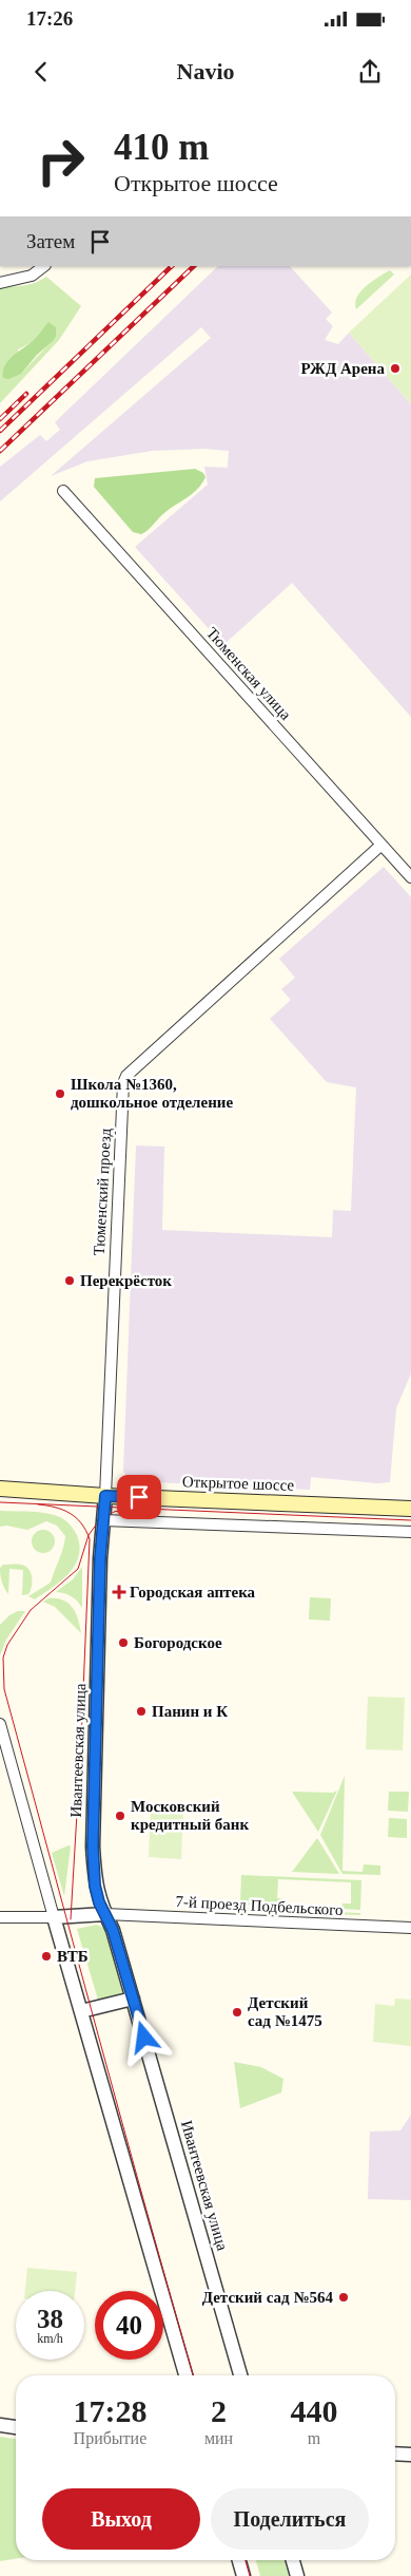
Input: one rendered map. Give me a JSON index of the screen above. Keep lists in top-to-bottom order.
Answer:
{
  "streets": {
    "main road": ["Открытое шоссе"],
    "street": [
      "Тюменская улица",
      "Тюменский проезд",
      "Ивантеевская улица",
      "7-й проезд Подбельского"
    ]
  },
  "crossings": [
    ["Тюменская улица", "Тюменский проезд"],
    ["Тюменский проезд", "Открытое шоссе"],
    ["Тюменский проезд", "Ивантеевская улица"],
    ["Открытое шоссе", "Ивантеевская улица"],
    ["Ивантеевская улица", "7-й проезд Подбельского"]
  ],
  "places": {
    "other": [
      "РЖД Арена",
      "Школа №1360, дошкольное отделение",
      "Перекрёсток",
      "Богородское",
      "Панин и К",
      "Московский кредитный банк",
      "ВТБ",
      "Детский сад №1475",
      "Детский сад №564"
    ],
    "health": ["Городская аптека"]
  },
  "page": {
    "status": "17:26",
    "header": "Navio",
    "turn": ["410 m", "Открытое шоссе"],
    "then": "Затем",
    "speed": "38 km/h",
    "limit": "40",
    "eta": [
      "17:28",
      "Прибытие",
      "2",
      "мин",
      "440",
      "m"
    ],
    "buttons": ["Выход", "Поделиться"]
  }
}
